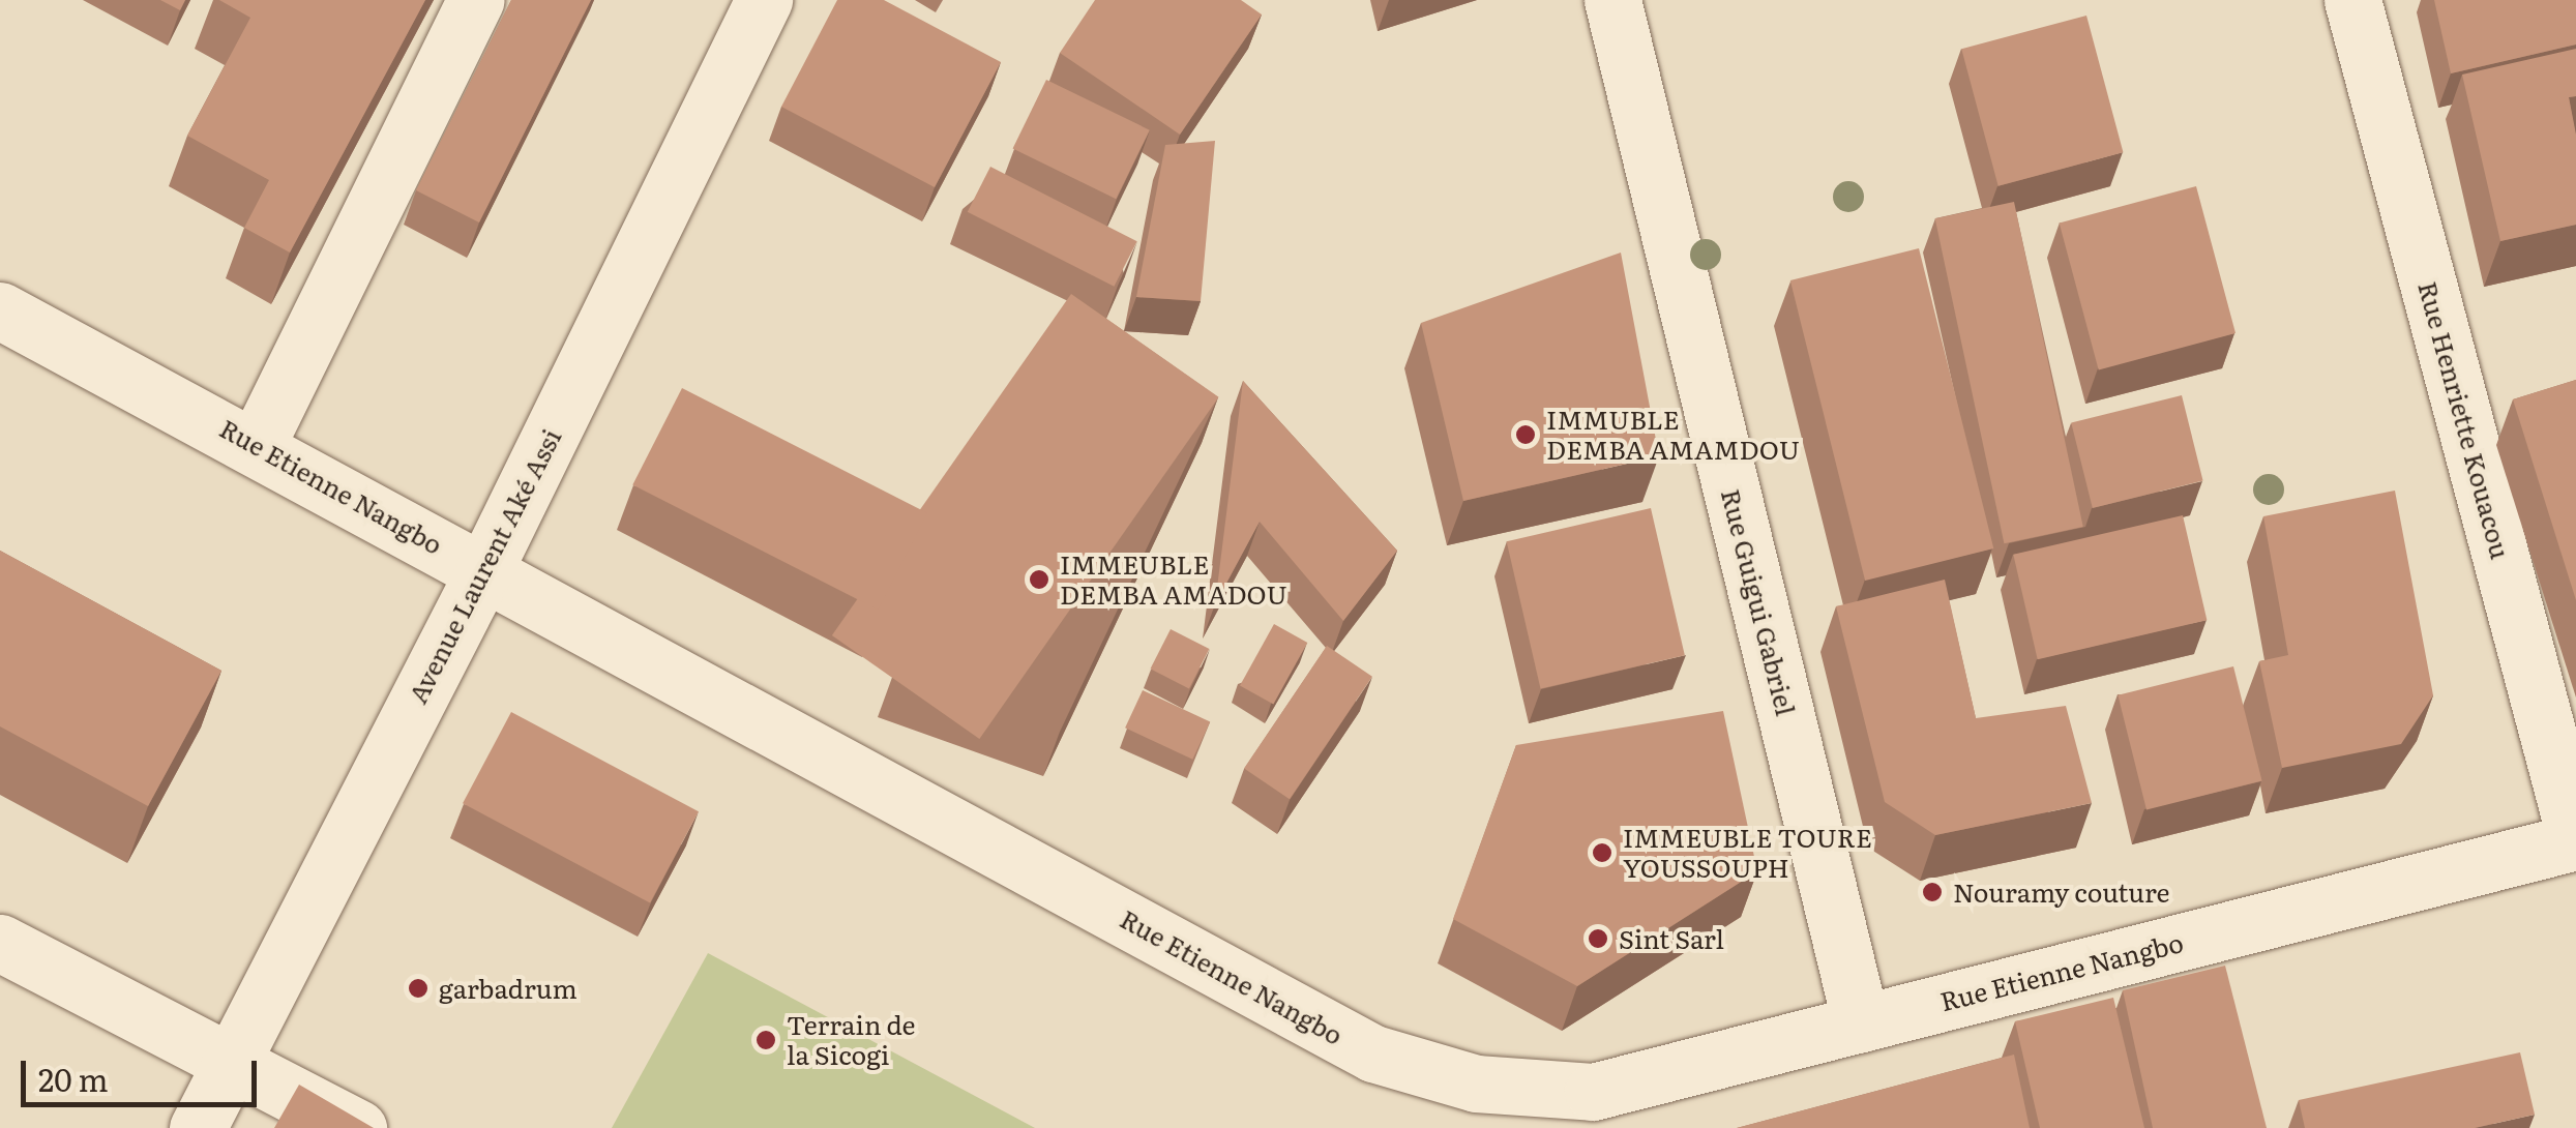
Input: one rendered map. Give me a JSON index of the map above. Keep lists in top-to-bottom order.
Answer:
{
  "streets": {
    "street": [
      "Rue Henriette Kouacou",
      "Rue Etienne Nangbo",
      "Avenue Laurent Aké Assi",
      "Rue Guigui Gabriel"
    ]
  },
  "crossings": [
    ["Rue Henriette Kouacou", "Rue Etienne Nangbo"],
    ["Rue Etienne Nangbo", "Avenue Laurent Aké Assi"],
    ["Rue Etienne Nangbo", "Rue Guigui Gabriel"]
  ],
  "places": [
    "IMMUBLE DEMBA AMAMDOU",
    "IMMEUBLE DEMBA AMADOU",
    "IMMEUBLE TOURE YOUSSOUPH",
    "Nouramy couture",
    "Sint Sarl",
    "garbadrum",
    "Terrain de la Sicogi"
  ],
  "scale_bar": "20 m"
}
